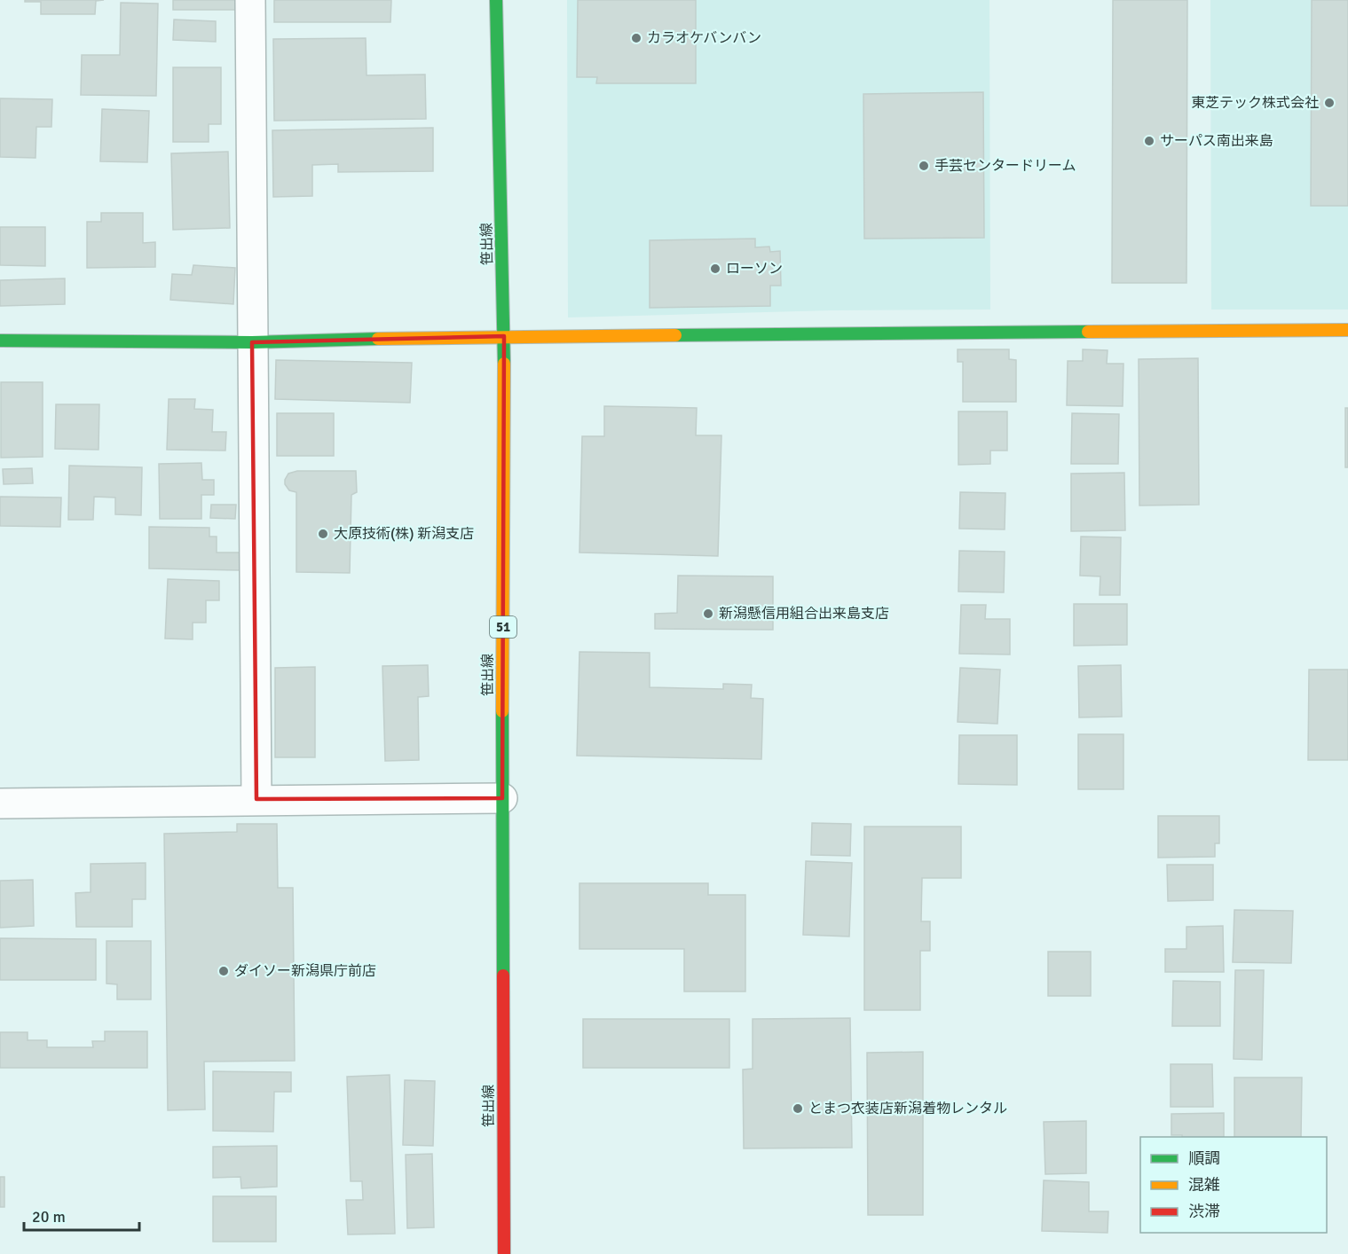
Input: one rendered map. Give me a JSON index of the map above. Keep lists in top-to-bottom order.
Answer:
{
  "streets": {
    "street": ["笹出線", "51"]
  },
  "places": [
    "カラオケバンバン",
    "東芝テック株式会社",
    "サーパス南出来島",
    "手芸センタードリーム",
    "ローソン",
    "大原技術(株) 新潟支店",
    "新潟懸信用組合出来島支店",
    "ダイソー新潟県庁前店",
    "とまつ衣装店新潟着物レンタル"
  ],
  "legend": ["順調", "混雑", "渋滞"],
  "scale_bar": "20 m"
}
